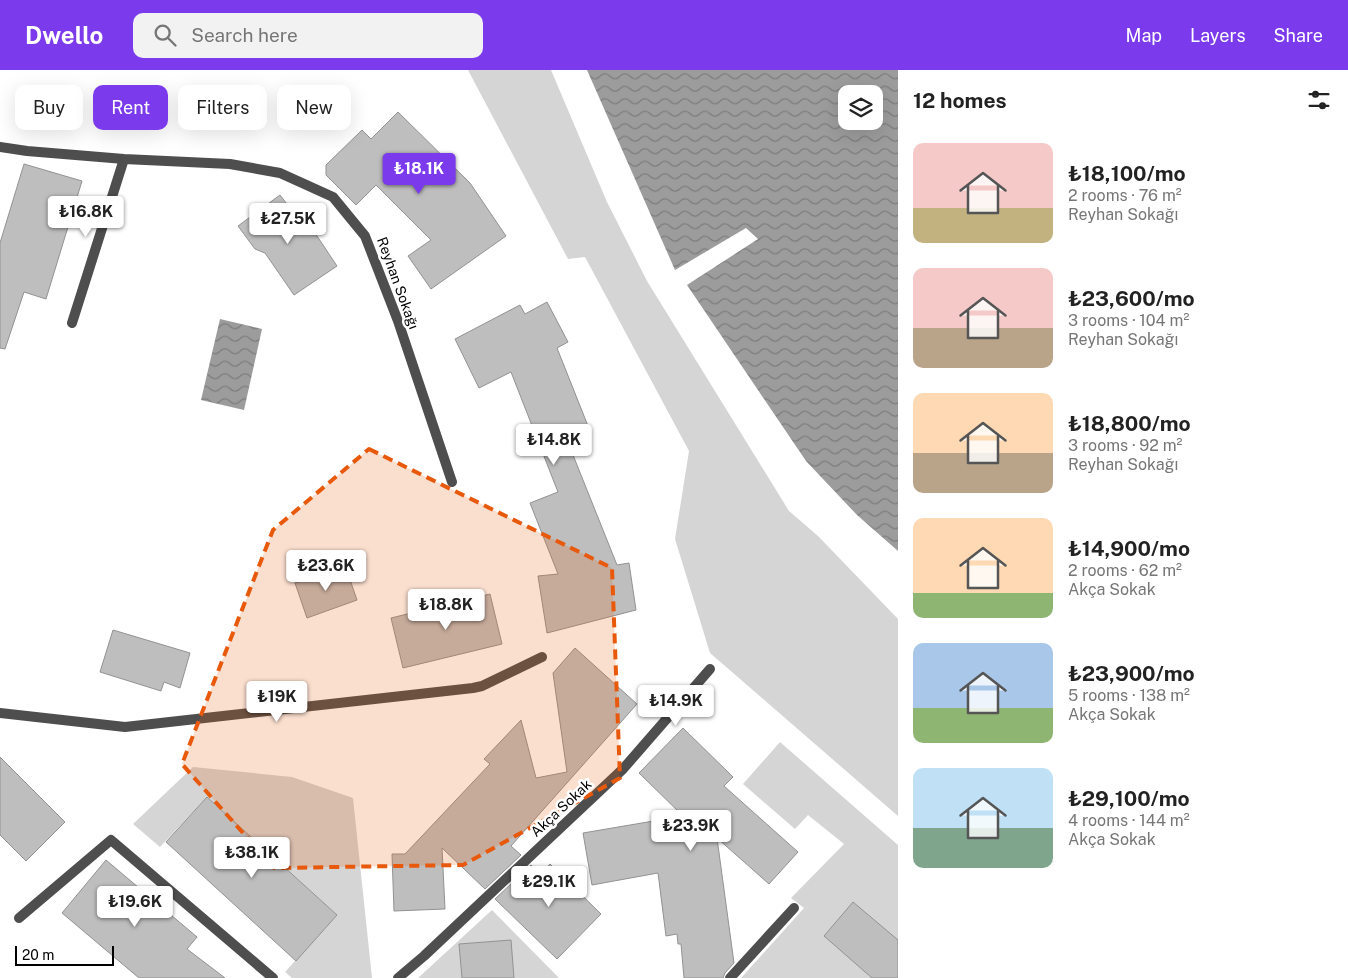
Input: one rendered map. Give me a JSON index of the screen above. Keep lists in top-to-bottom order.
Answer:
{
  "streets": {
    "street": ["Reyhan Sokağı", "Akça Sokak"]
  },
  "scale_bar": "20 m",
  "page": {
    "header": "Dwello",
    "search": "Search here",
    "nav": ["Map", "Layers", "Share"],
    "heading": "12 homes",
    "chip": [
      "Buy",
      "Rent",
      "Filters",
      "New"
    ],
    "list": [
      {
        "name": "₺18,100/mo",
        "note": "2 rooms · 76 m² · Reyhan Sokağı"
      },
      {
        "name": "₺23,600/mo",
        "note": "3 rooms · 104 m² · Reyhan Sokağı"
      },
      {
        "name": "₺18,800/mo",
        "note": "3 rooms · 92 m² · Reyhan Sokağı"
      },
      {
        "name": "₺14,900/mo",
        "note": "2 rooms · 62 m² · Akça Sokak"
      },
      {
        "name": "₺23,900/mo",
        "note": "5 rooms · 138 m² · Akça Sokak"
      },
      {
        "name": "₺29,100/mo",
        "note": "4 rooms · 144 m² · Akça Sokak"
      }
    ],
    "price": [
      "₺18.1K",
      "₺16.8K",
      "₺27.5K",
      "₺14.8K",
      "₺23.6K",
      "₺18.8K",
      "₺19K",
      "₺14.9K",
      "₺23.9K",
      "₺38.1K",
      "₺29.1K",
      "₺19.6K"
    ],
    "scale": "20 m"
  }
}
